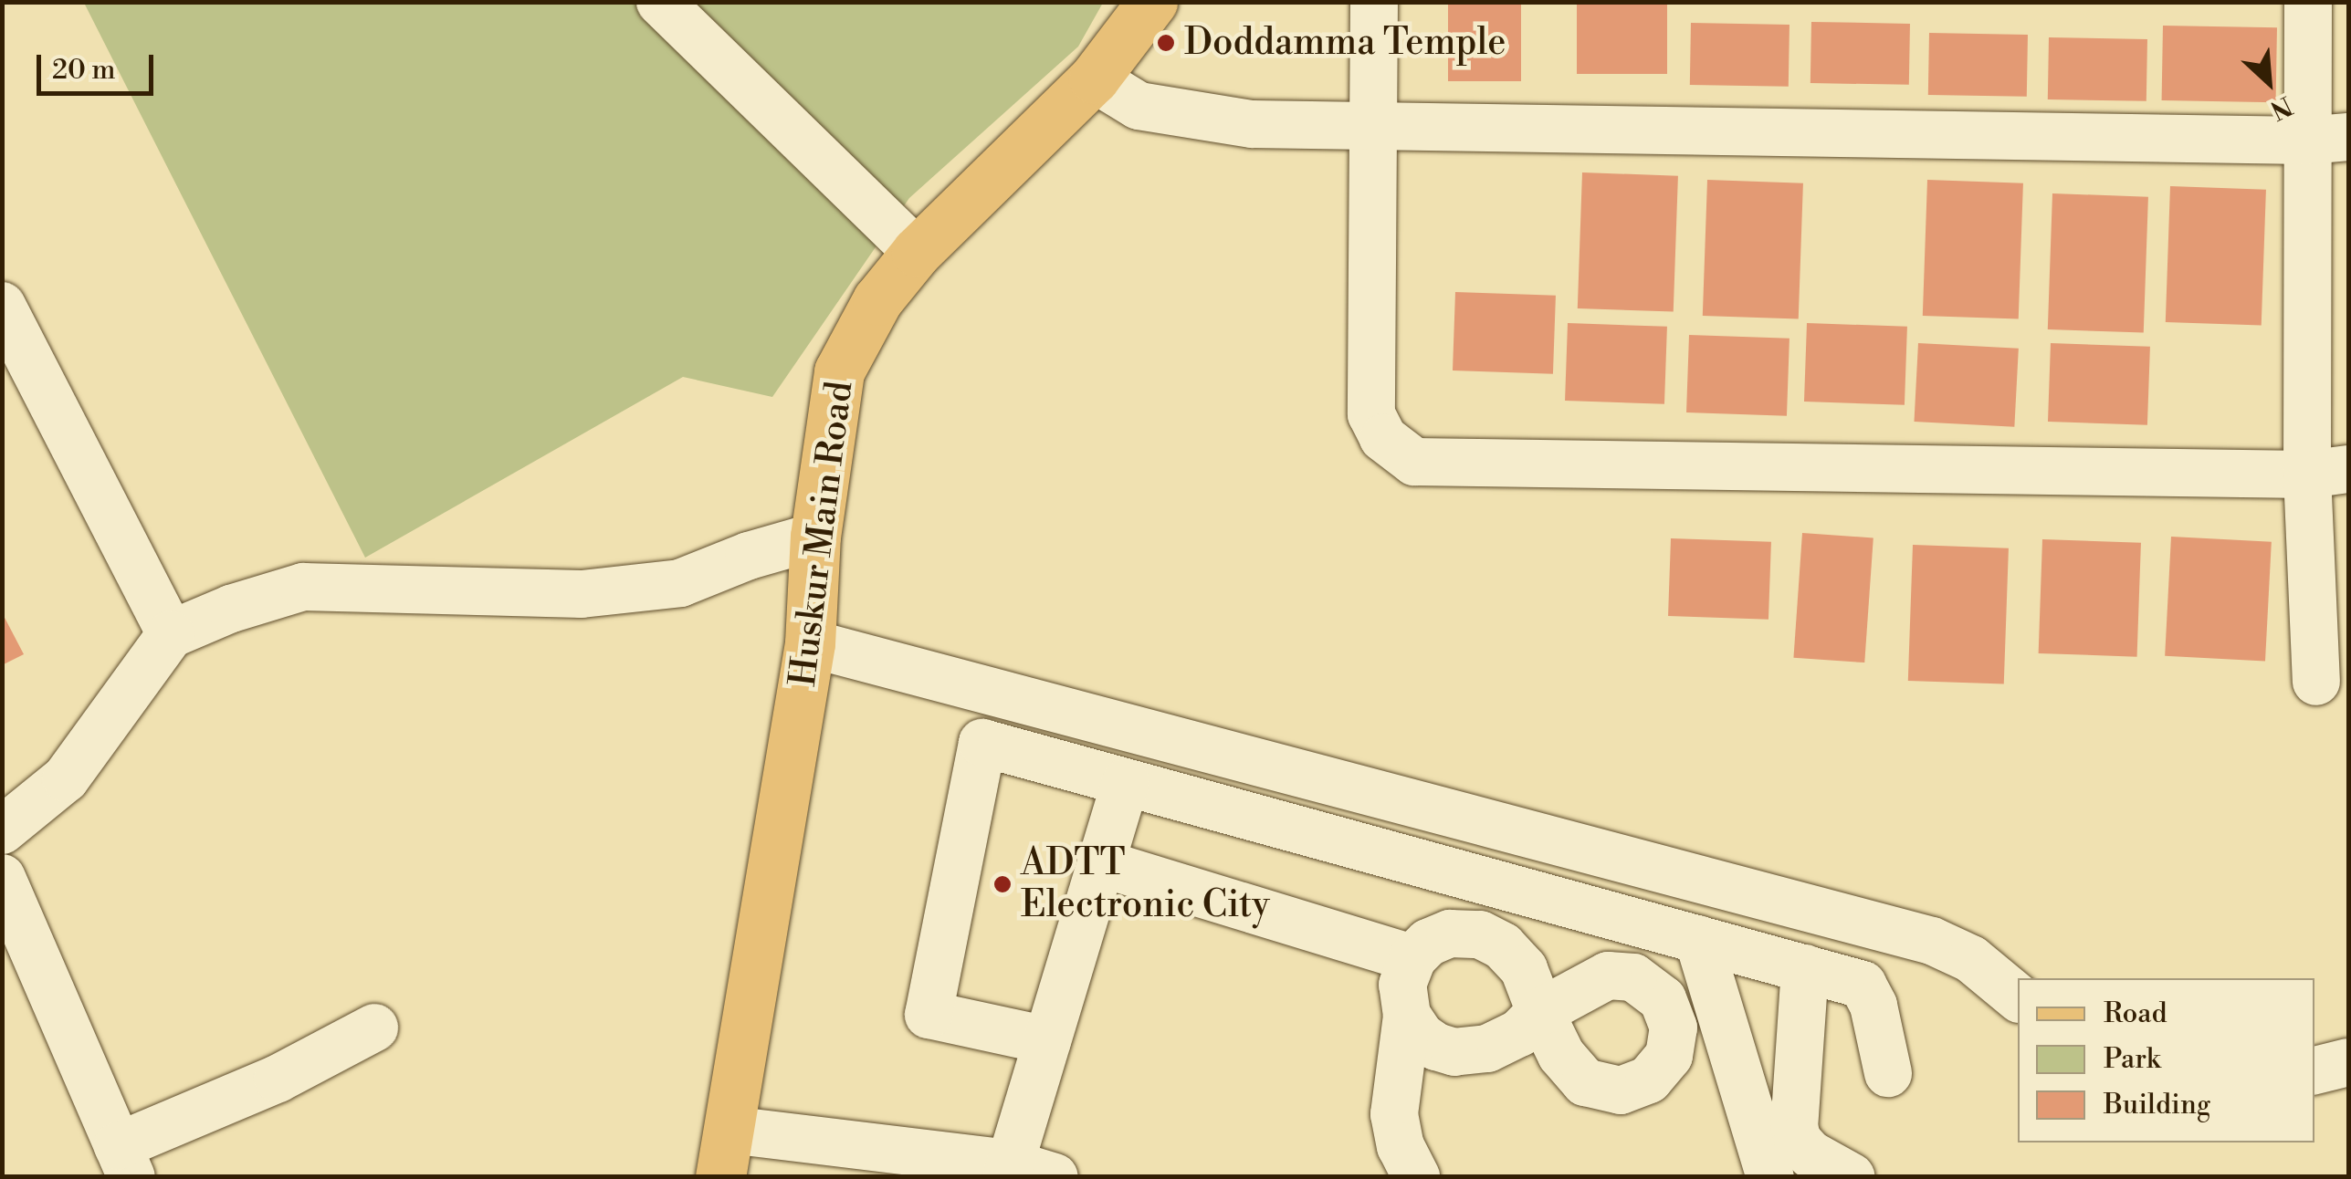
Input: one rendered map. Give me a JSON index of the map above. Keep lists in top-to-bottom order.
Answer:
{
  "streets": {
    "main road": ["Huskur Main Road"]
  },
  "places": ["Doddamma Temple", "ADTT Electronic City"],
  "legend": ["Road", "Park", "Building"],
  "scale_bar": "20 m",
  "north": "bottom right"
}
